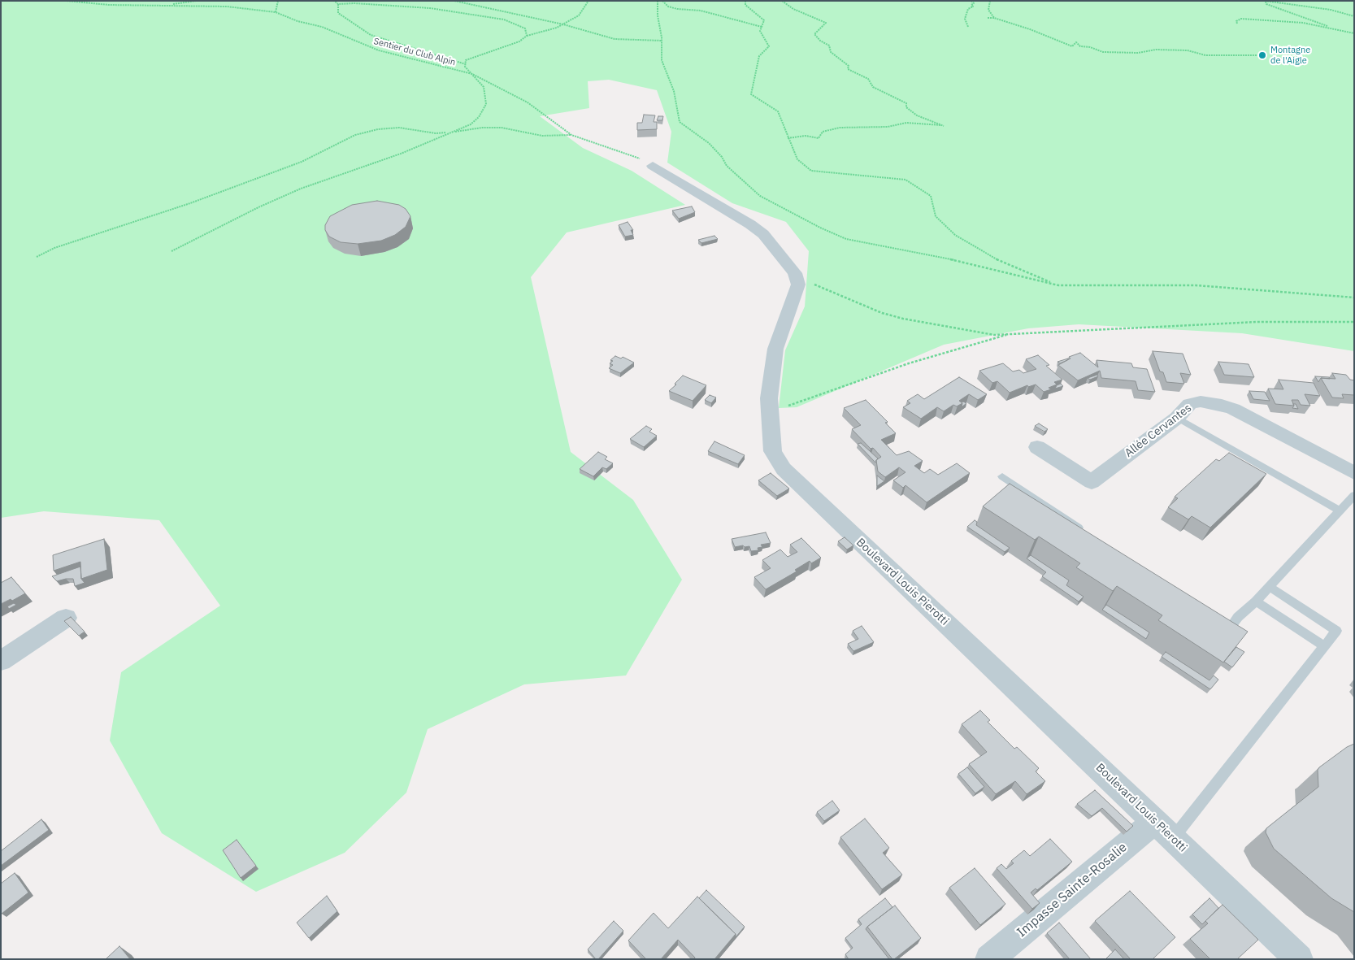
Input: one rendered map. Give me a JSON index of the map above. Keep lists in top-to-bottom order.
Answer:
{
  "streets": {
    "street": ["Allée Cervantes", "Boulevard Louis Pierotti", "Impasse Sainte-Rosalie"],
    "path": ["Sentier du Club Alpin"]
  },
  "crossings": [
    ["Boulevard Louis Pierotti", "Impasse Sainte-Rosalie"]
  ],
  "places": ["Montagne de l'Aigle"]
}
